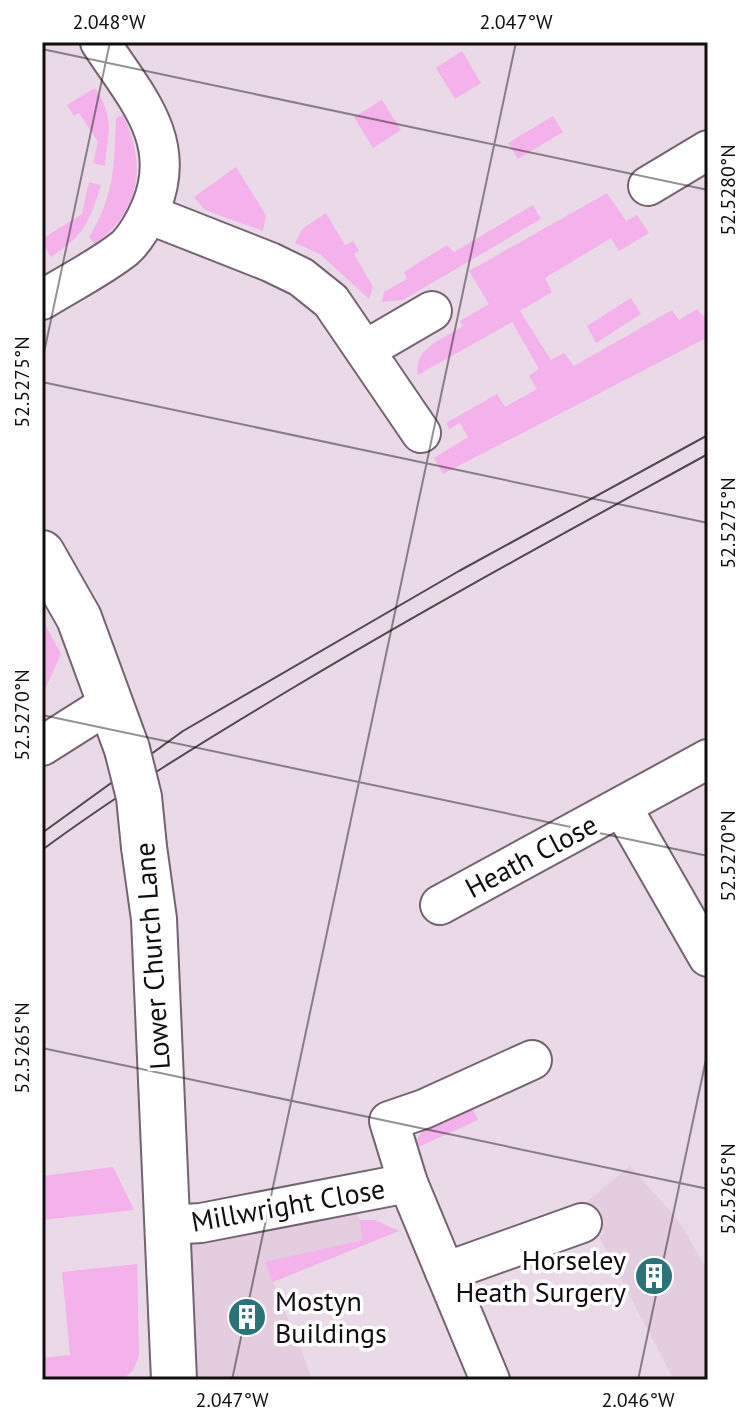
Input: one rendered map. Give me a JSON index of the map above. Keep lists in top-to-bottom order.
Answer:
{
  "streets": {
    "main road": ["Lower Church Lane"],
    "street": ["Heath Close", "Millwright Close"]
  },
  "crossings": [
    ["Lower Church Lane", "Millwright Close"]
  ],
  "places": {
    "building": ["Horseley Heath Surgery", "Mostyn Buildings"]
  },
  "coordinates": [
    "2.048°W",
    "2.047°W",
    "52.5280°N",
    "52.5275°N",
    "52.5270°N",
    "52.5265°N",
    "2.046°W"
  ]
}
